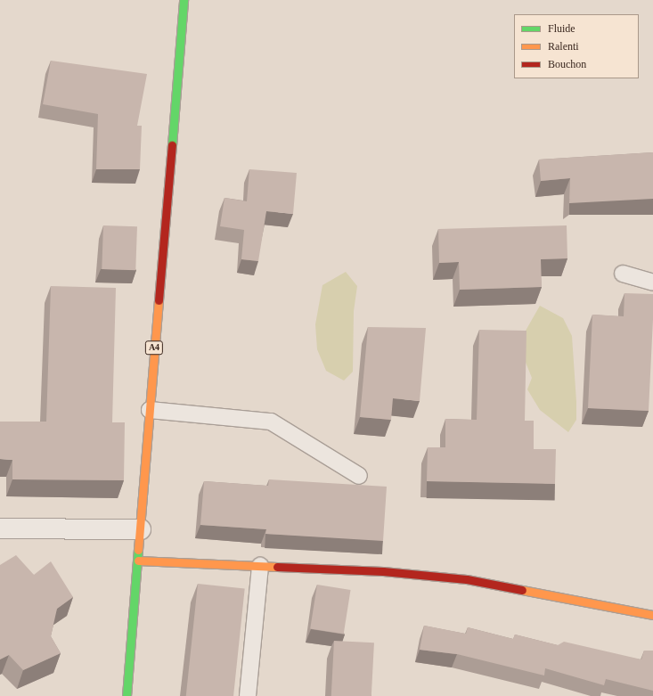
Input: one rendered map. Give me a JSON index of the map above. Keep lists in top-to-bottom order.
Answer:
{
  "streets": {
    "main road": ["A4"]
  },
  "legend": ["Fluide", "Ralenti", "Bouchon"]
}
